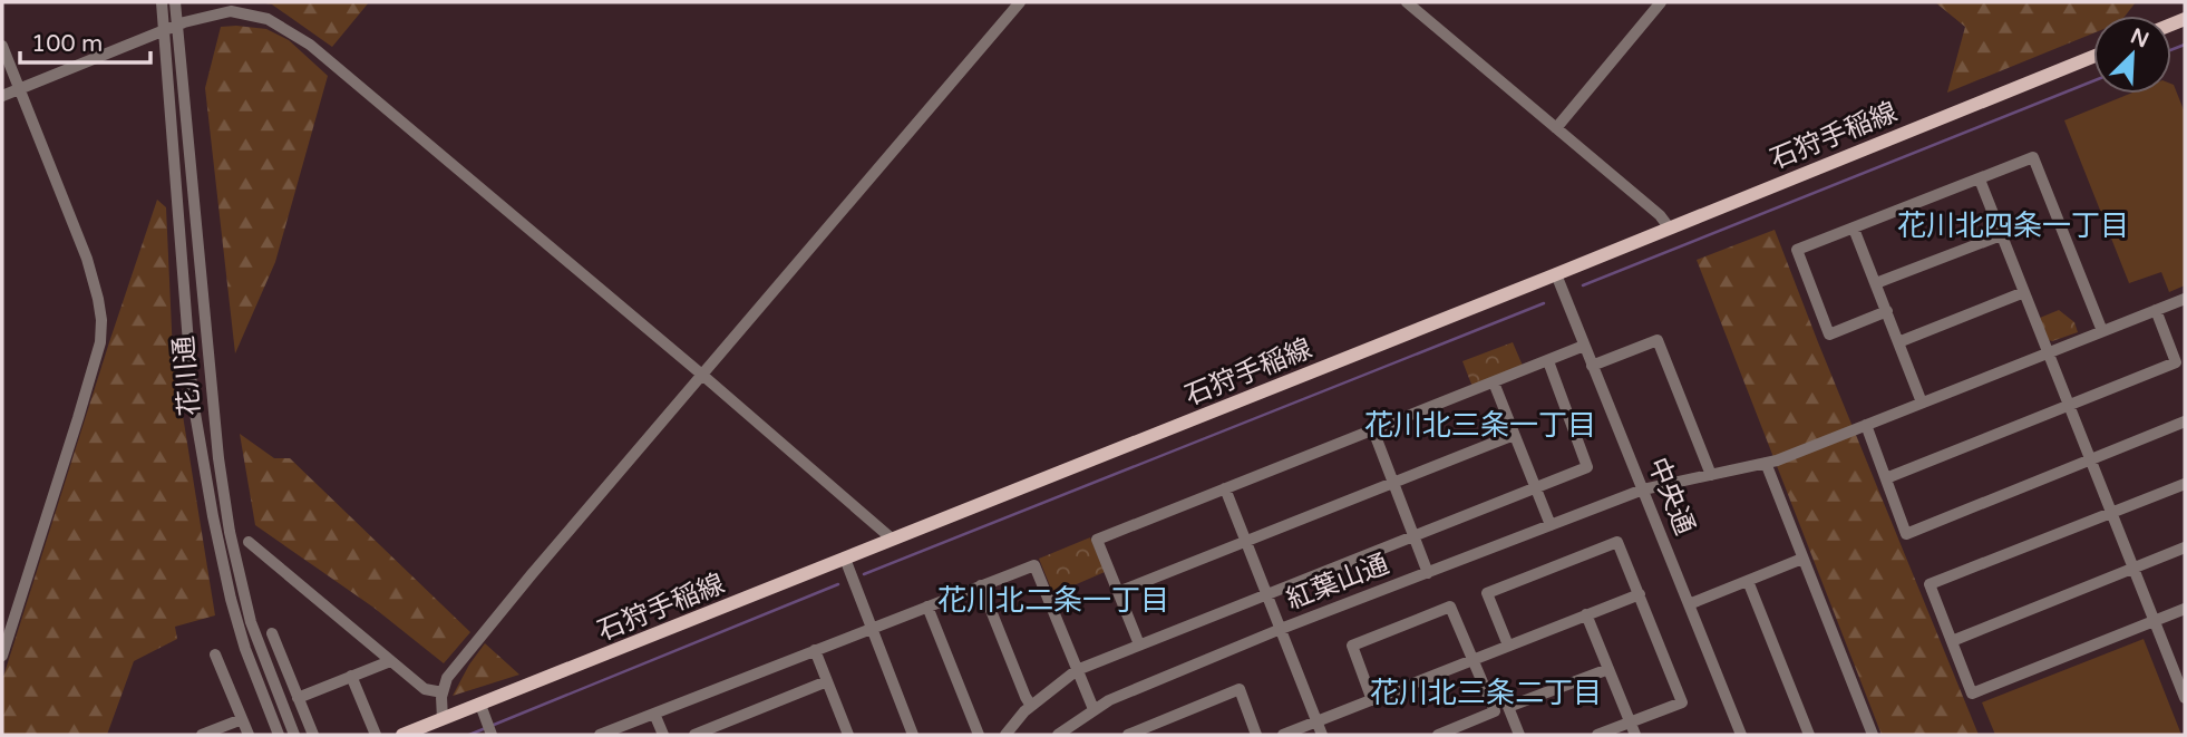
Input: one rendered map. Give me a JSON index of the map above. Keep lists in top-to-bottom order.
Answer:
{
  "streets": {
    "main road": ["石狩手稲線"],
    "street": ["花川通", "中央通", "紅葉山通"]
  },
  "crossings": [
    ["石狩手稲線", "中央通"],
    ["中央通", "紅葉山通"]
  ],
  "districts": [
    "花川北四条一丁目",
    "花川北三条一丁目",
    "花川北二条一丁目",
    "花川北三条二丁目"
  ],
  "scale_bar": "100 m",
  "north": "top right"
}
